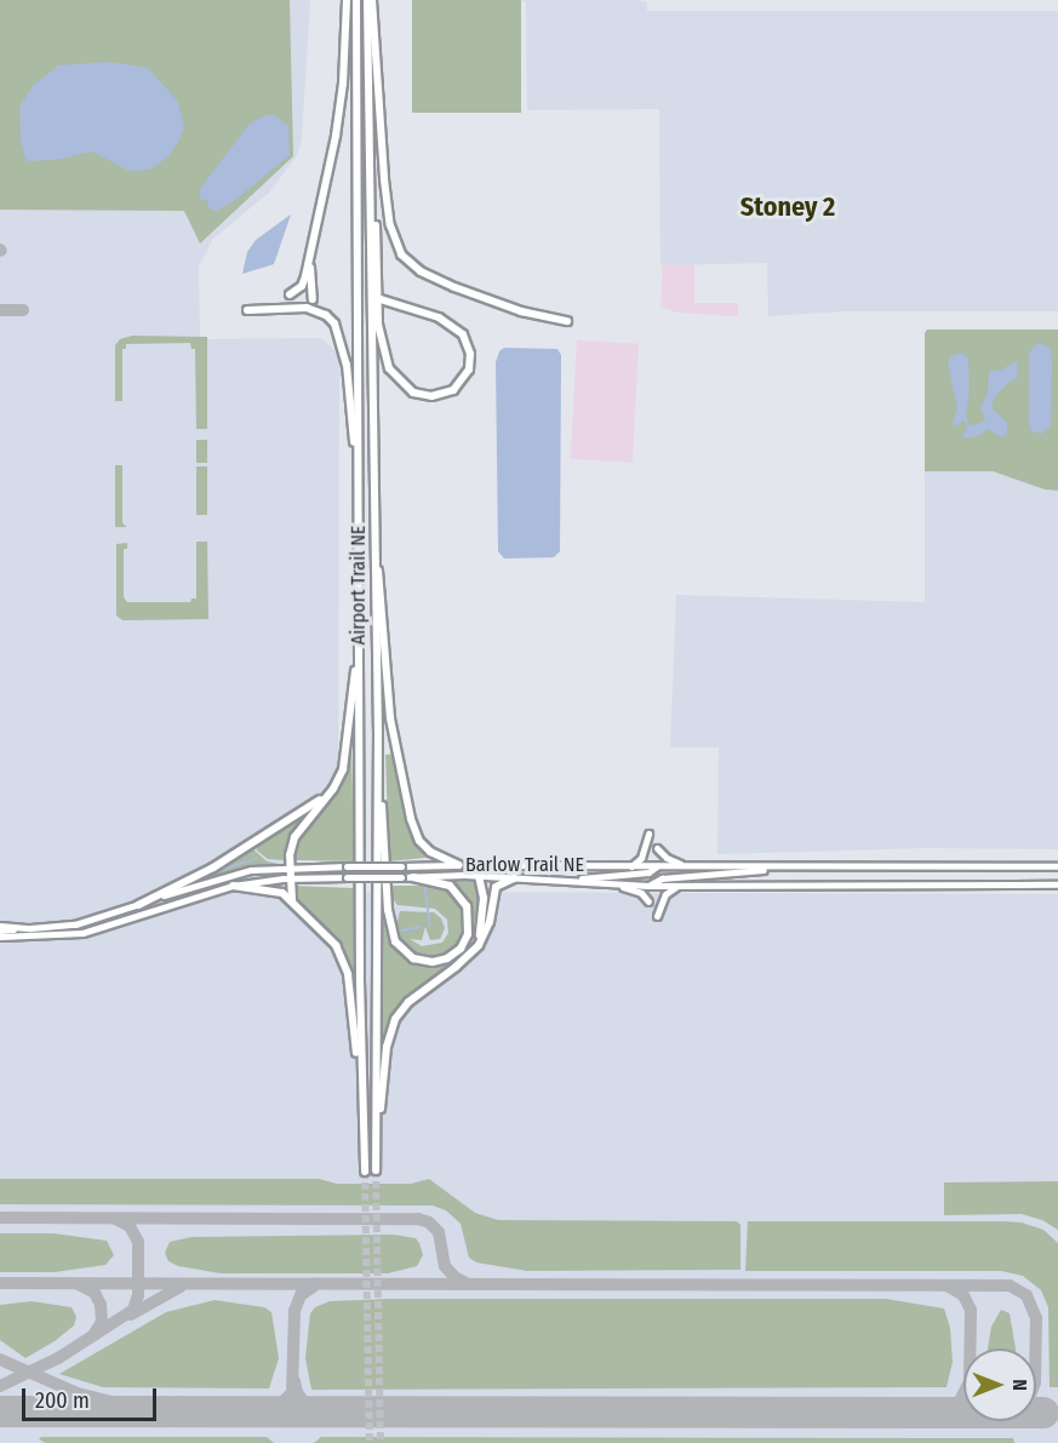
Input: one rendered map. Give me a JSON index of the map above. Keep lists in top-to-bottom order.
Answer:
{
  "streets": {
    "highway": ["Airport Trail NE"],
    "main road": ["Barlow Trail NE"]
  },
  "districts": ["Stoney 2"],
  "scale_bar": "200 m",
  "north": "right"
}
